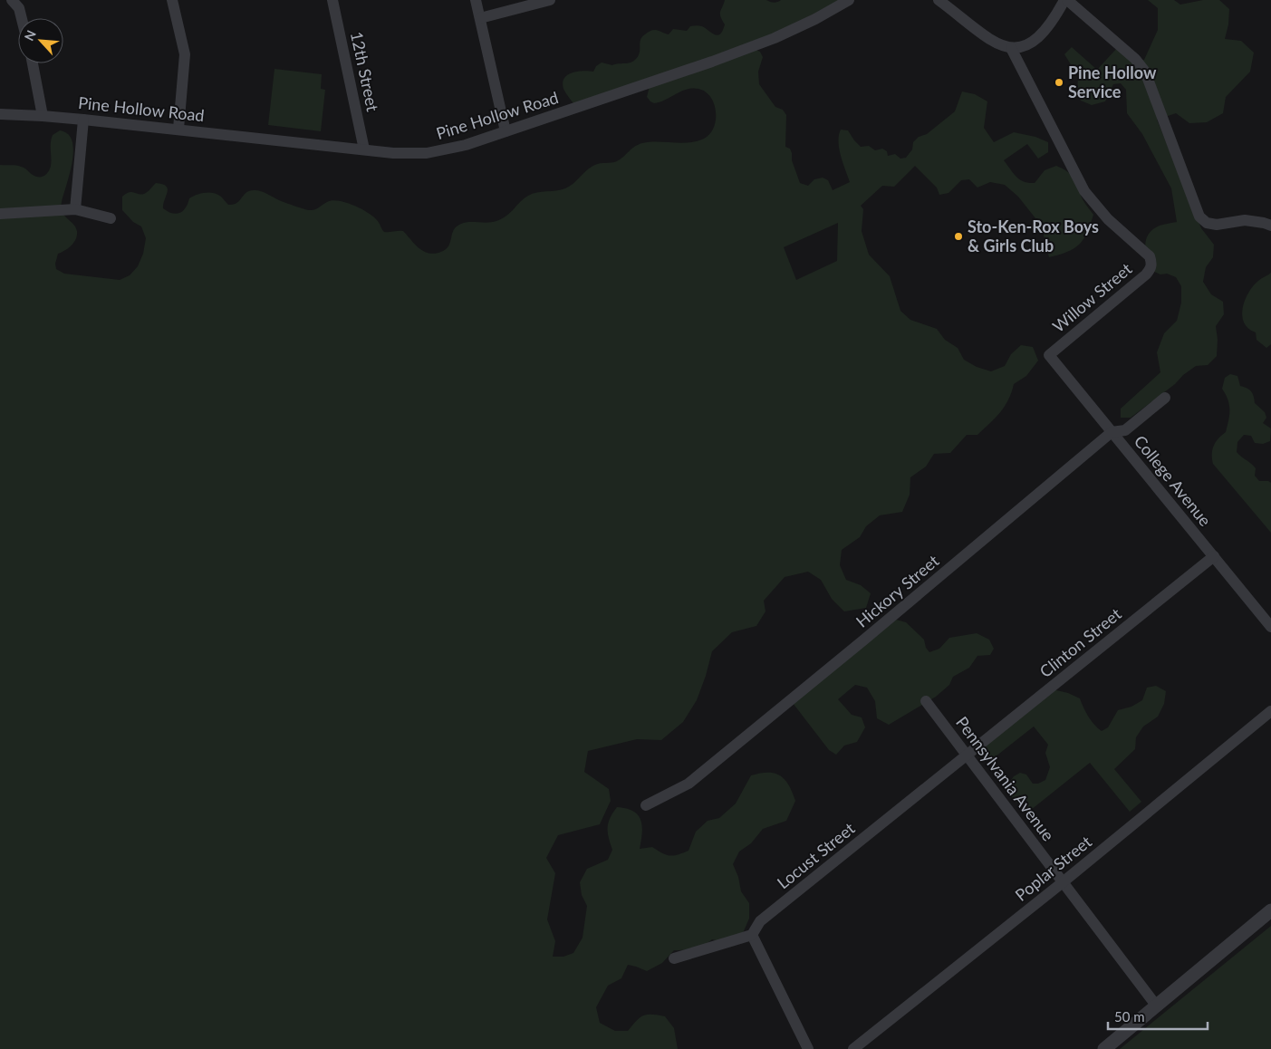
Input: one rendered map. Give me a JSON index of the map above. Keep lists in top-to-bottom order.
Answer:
{
  "streets": {
    "street": [
      "12th Street",
      "Pine Hollow Road",
      "Willow Street",
      "College Avenue",
      "Hickory Street",
      "Clinton Street",
      "Pennsylvania Avenue",
      "Locust Street",
      "Poplar Street"
    ]
  },
  "crossings": [
    ["12th Street", "Pine Hollow Road"],
    ["Willow Street", "College Avenue"],
    ["College Avenue", "Hickory Street"],
    ["College Avenue", "Clinton Street"],
    ["Clinton Street", "Pennsylvania Avenue"],
    ["Clinton Street", "Locust Street"],
    ["Pennsylvania Avenue", "Locust Street"],
    ["Pennsylvania Avenue", "Poplar Street"]
  ],
  "places": ["Pine Hollow Service", "Sto-Ken-Rox Boys & Girls Club"],
  "scale_bar": "50 m",
  "north": "top left"
}
